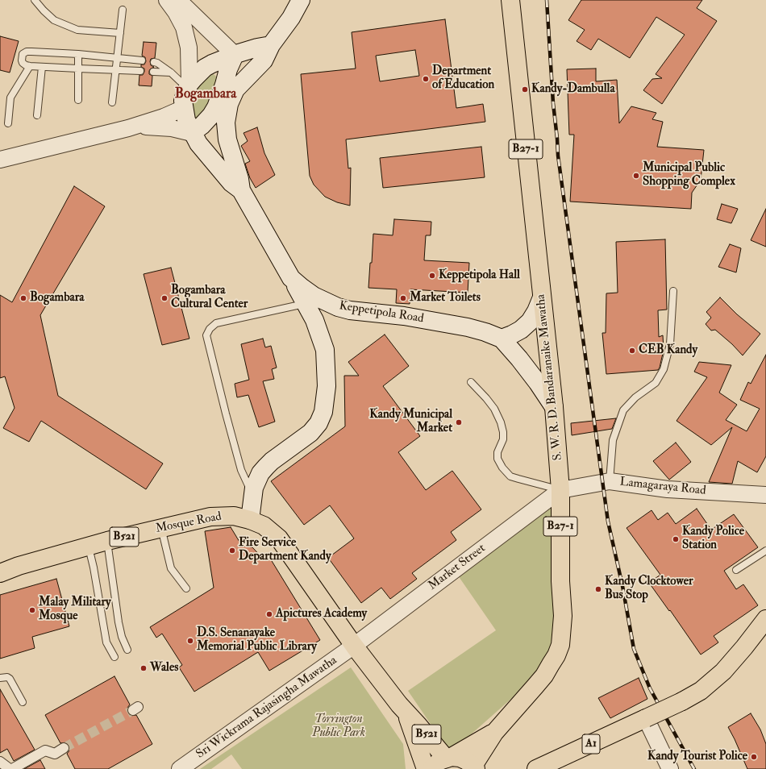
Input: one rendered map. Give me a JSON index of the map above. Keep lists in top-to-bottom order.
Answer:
{
  "streets": {
    "main road": [
      "B27-1",
      "Keppetipola Road",
      "S. W. R. D. Bandaranaike Mawatha",
      "Mosque Road",
      "B521",
      "A1"
    ],
    "street": ["Lamagaraya Road", "Market Street", "Sri Wickrama Rajasingha Mawatha"]
  },
  "crossings": [
    ["Keppetipola Road", "S. W. R. D. Bandaranaike Mawatha"],
    ["S. W. R. D. Bandaranaike Mawatha", "Lamagaraya Road"],
    ["S. W. R. D. Bandaranaike Mawatha", "Mosque Road"],
    ["S. W. R. D. Bandaranaike Mawatha", "Market Street"],
    ["Lamagaraya Road", "Market Street"],
    ["Mosque Road", "Market Street"],
    ["Mosque Road", "Sri Wickrama Rajasingha Mawatha"],
    ["Market Street", "Sri Wickrama Rajasingha Mawatha"]
  ],
  "districts": ["Bogambara"],
  "parks": ["Torrington Public Park"],
  "places": [
    "Department of Education",
    "Kandy-Dambulla",
    "Municipal Public Shopping Complex",
    "Keppetipola Hall",
    "Bogambara",
    "Bogambara Cultural Center",
    "Market Toilets",
    "CEB Kandy",
    "Kandy Municipal Market",
    "Kandy Police Station",
    "Fire Service Department Kandy",
    "Kandy Clocktower Bus Stop",
    "Malay Military Mosque",
    "Apictures Academy",
    "D.S. Senanayake Memorial Public Library",
    "Wales",
    "Kandy Tourist Police"
  ]
}
